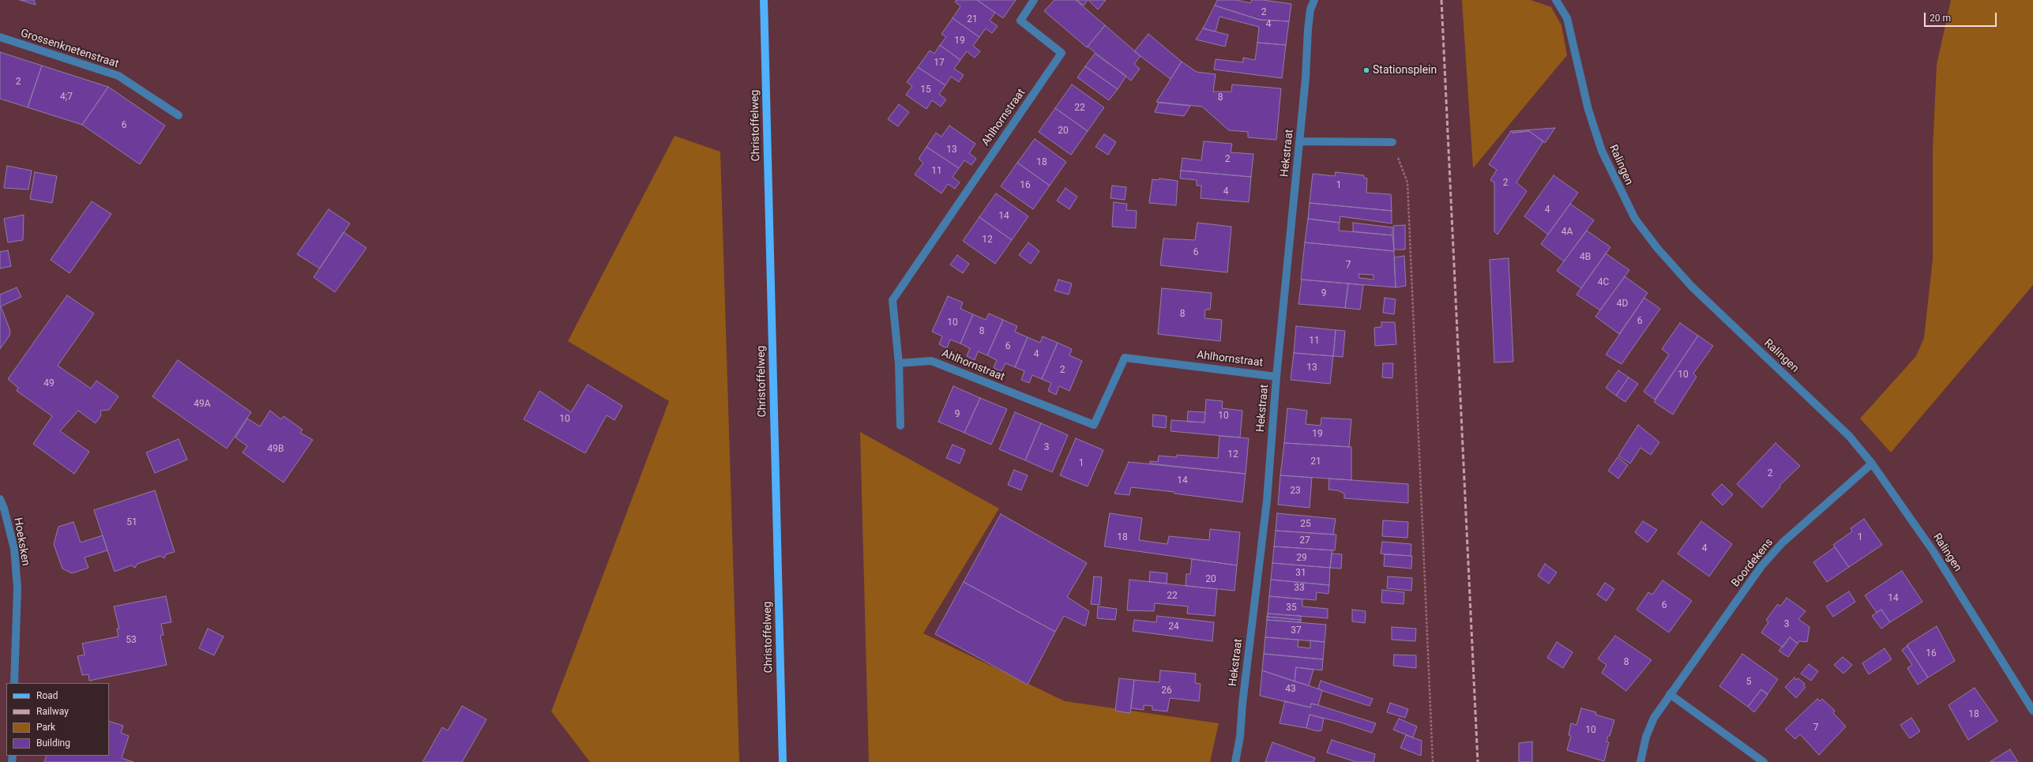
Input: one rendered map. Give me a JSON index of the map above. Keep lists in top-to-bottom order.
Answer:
{
  "streets": {
    "main road": ["Christoffelweg"],
    "street": [
      "Grossenknetenstraat",
      "Ahlhornstraat",
      "Hekstraat",
      "Ralingen",
      "Hoeksken",
      "Boordekens"
    ]
  },
  "crossings": [
    ["Ahlhornstraat", "Hekstraat"],
    ["Ralingen", "Boordekens"]
  ],
  "places": ["Stationsplein"],
  "house_numbers": [
    "2",
    "21",
    "4",
    "19",
    "17",
    "2",
    "15",
    "4;7",
    "8",
    "22",
    "6",
    "20",
    "13",
    "2",
    "18",
    "11",
    "2",
    "16",
    "1",
    "4",
    "4",
    "14",
    "4A",
    "12",
    "6",
    "4B",
    "7",
    "4C",
    "9",
    "4D",
    "8",
    "6",
    "10",
    "8",
    "11",
    "6",
    "4",
    "13",
    "2",
    "10",
    "49",
    "49A",
    "9",
    "10",
    "10",
    "19",
    "3",
    "49B",
    "12",
    "21",
    "1",
    "2",
    "14",
    "23",
    "51",
    "25",
    "18",
    "1",
    "27",
    "4",
    "29",
    "31",
    "20",
    "33",
    "22",
    "14",
    "6",
    "35",
    "3",
    "24",
    "37",
    "53",
    "16",
    "8",
    "5",
    "43",
    "26",
    "18",
    "7",
    "10"
  ],
  "legend": [
    "Road",
    "Railway",
    "Park",
    "Building"
  ],
  "scale_bar": "20 m"
}
